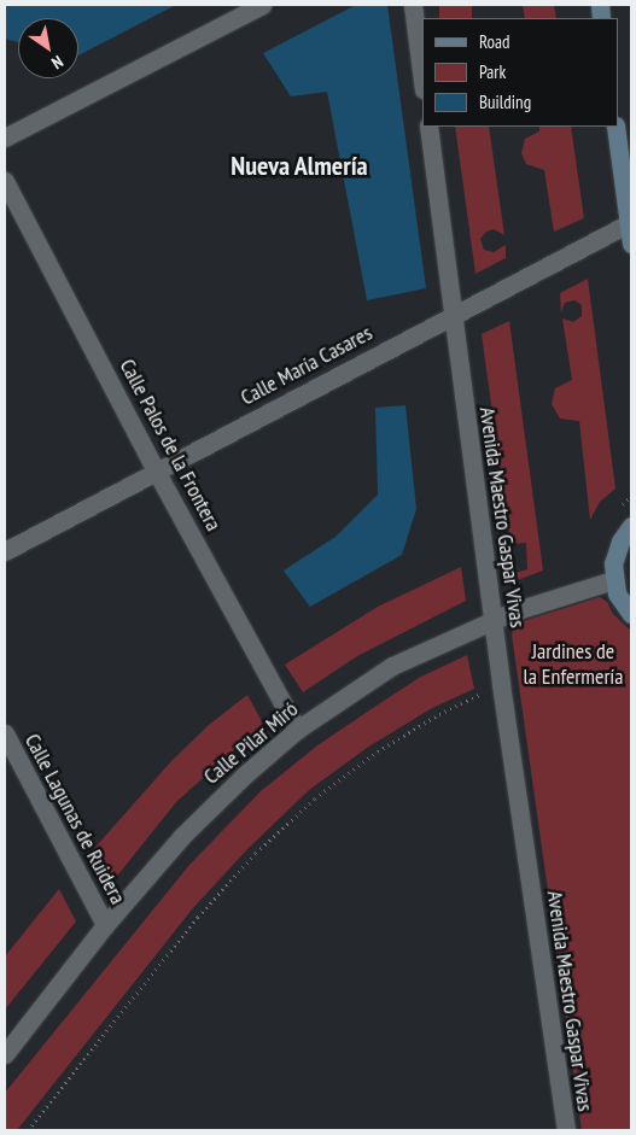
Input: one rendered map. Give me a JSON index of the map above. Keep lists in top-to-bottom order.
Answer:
{
  "streets": {
    "street": [
      "Calle María Casares",
      "Calle Palos de la Frontera",
      "Avenida Maestro Gaspar Vivas",
      "Calle Pilar Miró",
      "Calle Lagunas de Ruidera"
    ]
  },
  "crossings": [
    ["Calle María Casares", "Calle Palos de la Frontera"],
    ["Calle María Casares", "Avenida Maestro Gaspar Vivas"],
    ["Calle Palos de la Frontera", "Calle Pilar Miró"],
    ["Avenida Maestro Gaspar Vivas", "Calle Pilar Miró"],
    ["Calle Pilar Miró", "Calle Lagunas de Ruidera"]
  ],
  "districts": ["Nueva Almería"],
  "parks": ["Jardines de la Enfermería"],
  "legend": ["Road", "Park", "Building"],
  "north": "bottom right"
}
